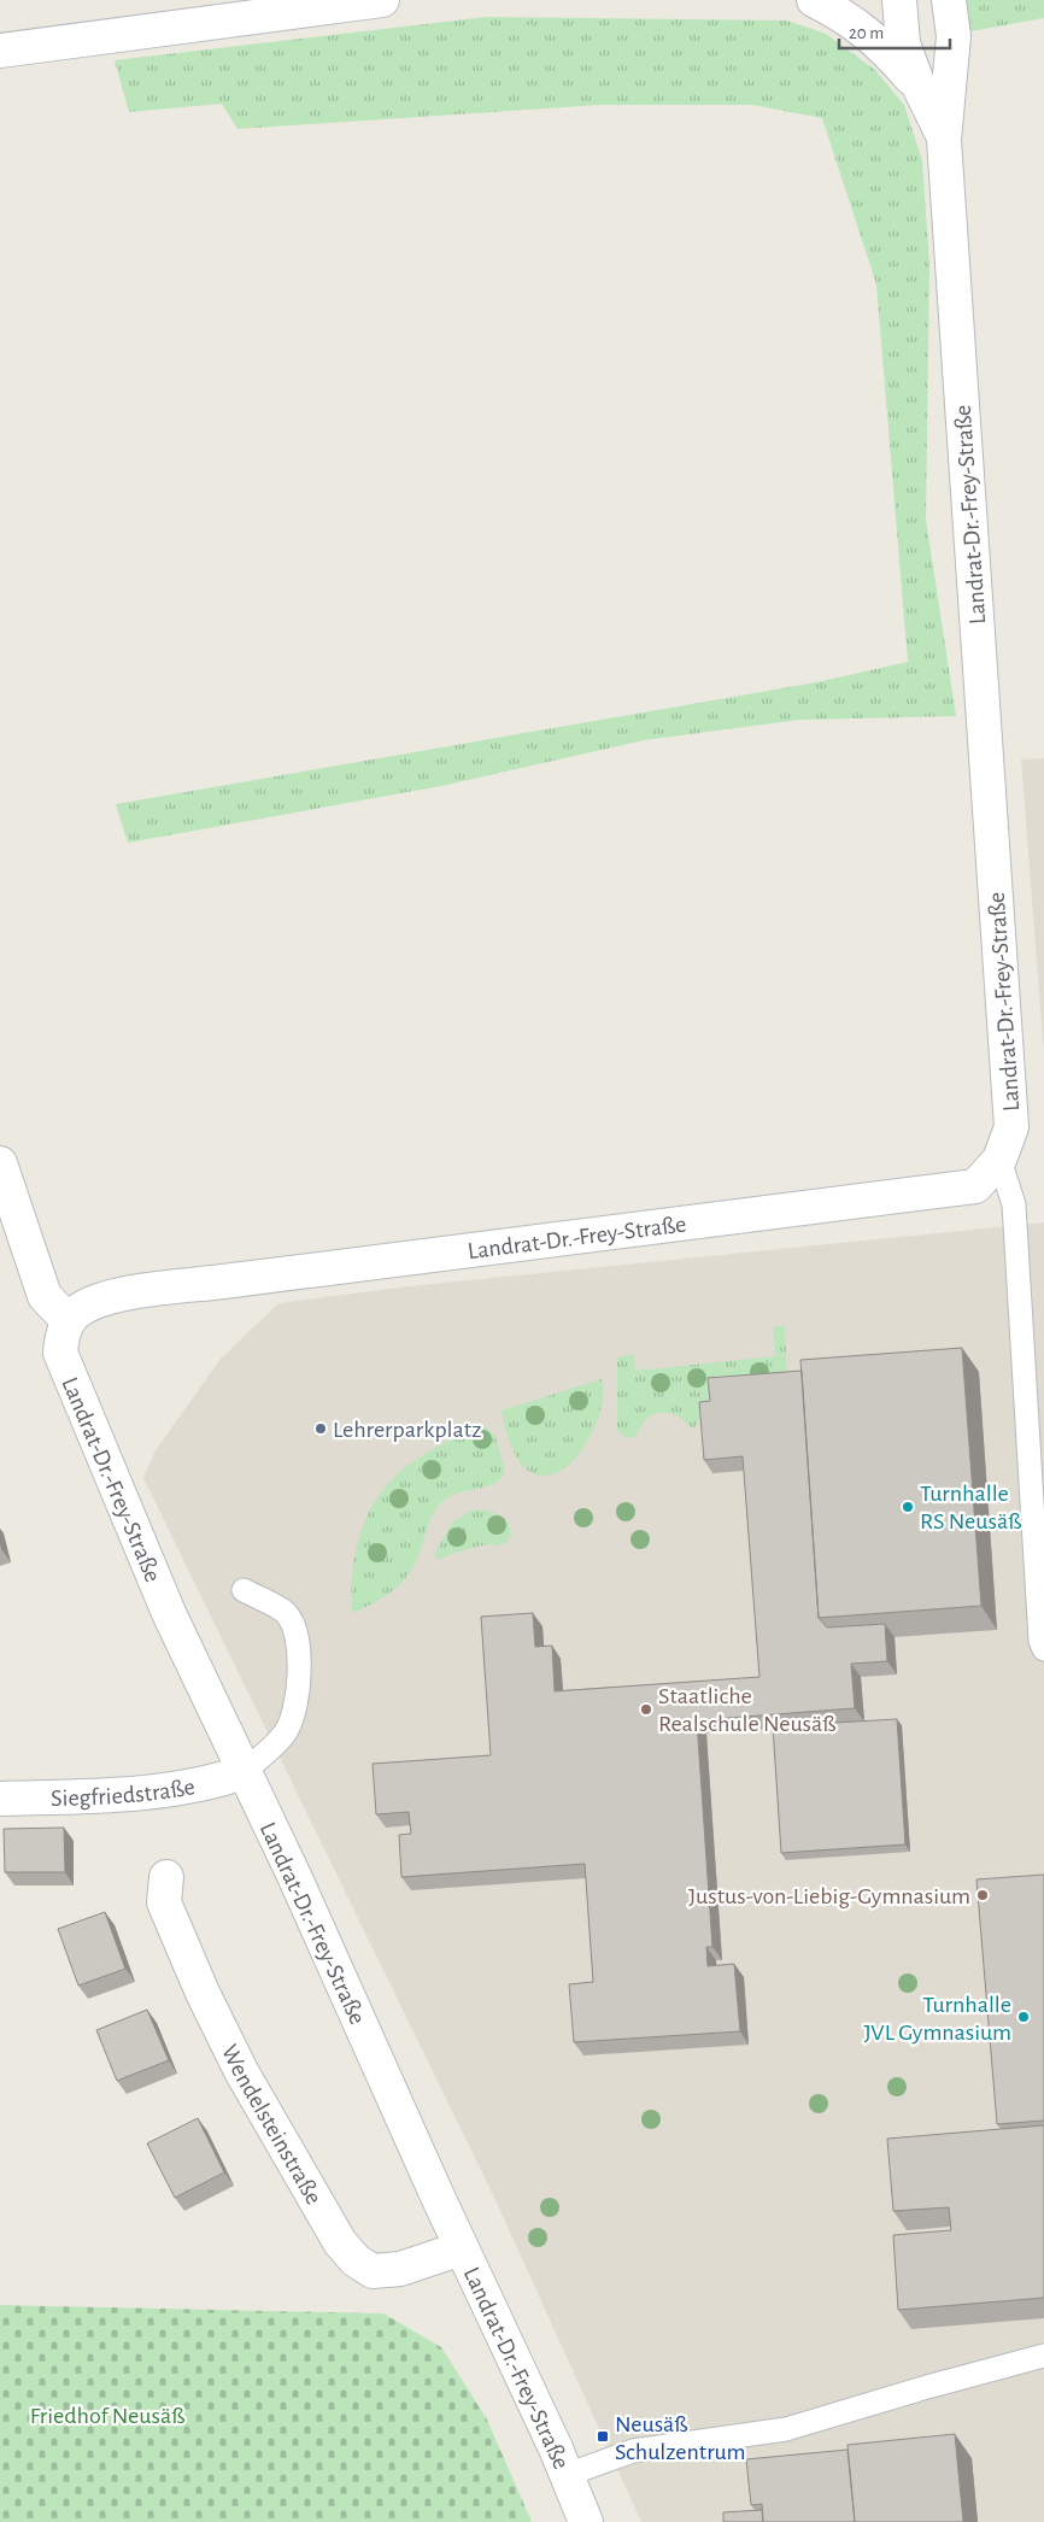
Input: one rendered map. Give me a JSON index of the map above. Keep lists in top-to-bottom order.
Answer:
{
  "streets": {
    "street": ["Landrat-Dr.-Frey-Straße", "Siegfriedstraße", "Wendelsteinstraße"]
  },
  "crossings": [
    ["Landrat-Dr.-Frey-Straße", "Siegfriedstraße"],
    ["Landrat-Dr.-Frey-Straße", "Wendelsteinstraße"]
  ],
  "parks": ["Friedhof Neusäß"],
  "places": {
    "other": [
      "Lehrerparkplatz",
      "Turnhalle RS Neusäß",
      "Staatliche Realschule Neusäß",
      "Justus-von-Liebig-Gymnasium",
      "Turnhalle JVL Gymnasium"
    ],
    "transit": ["Neusäß Schulzentrum"]
  },
  "scale_bar": "20 m"
}
